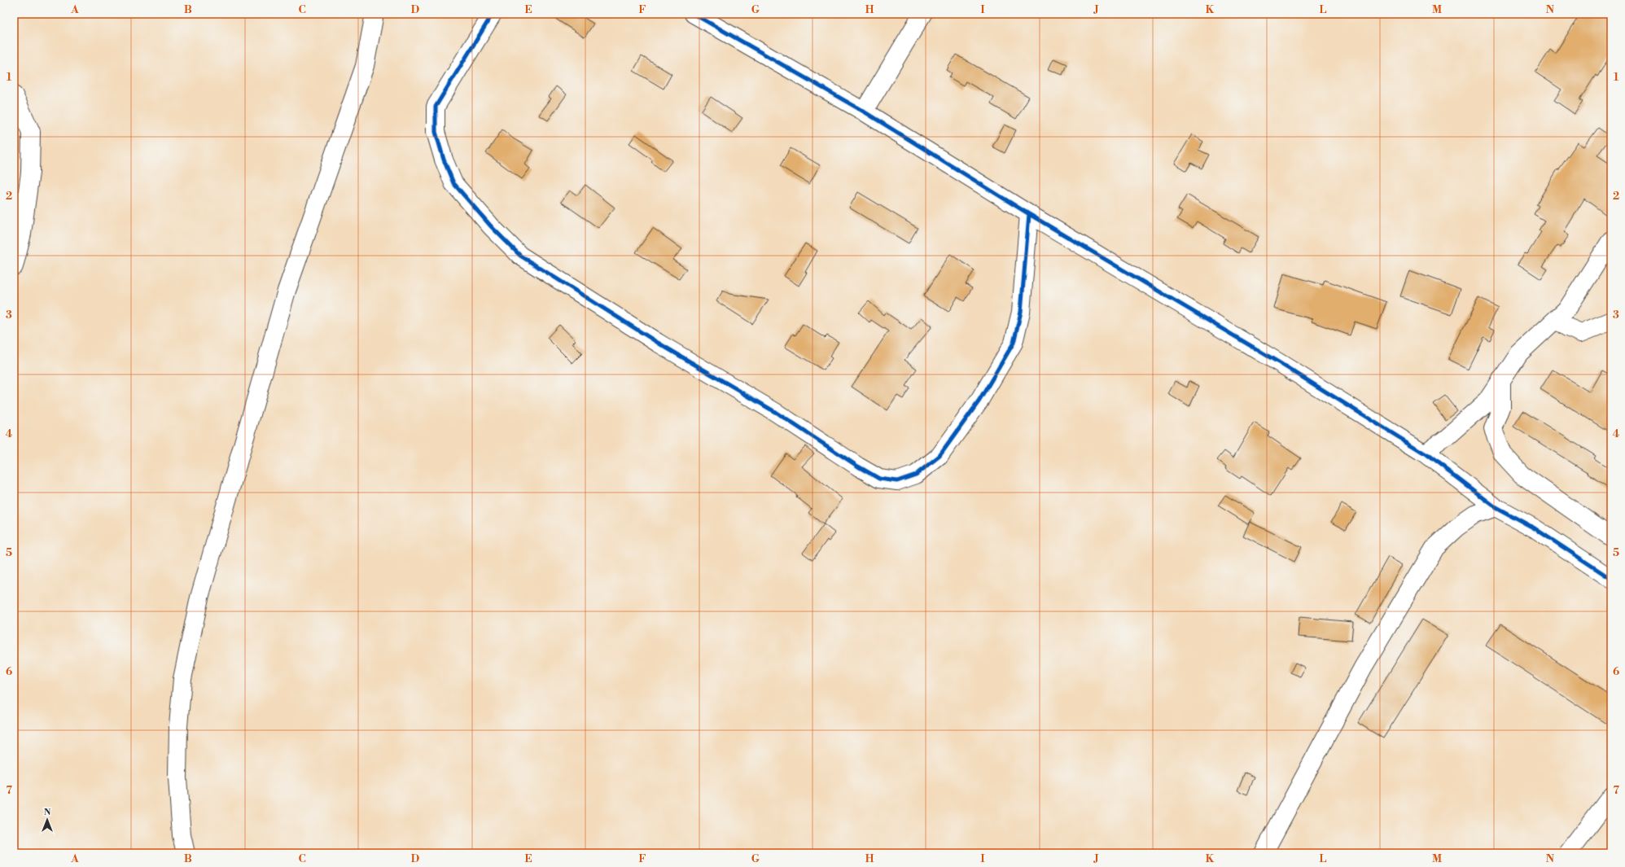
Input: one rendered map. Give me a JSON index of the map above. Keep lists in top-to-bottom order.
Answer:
{
  "north": "top",
  "grid": {
    "columns": [
      "A",
      "B",
      "C",
      "D",
      "E",
      "F",
      "G",
      "H",
      "I",
      "J",
      "K",
      "L",
      "M",
      "N"
    ],
    "rows": [
      "1",
      "2",
      "3",
      "4",
      "5",
      "6",
      "7"
    ]
  }
}
